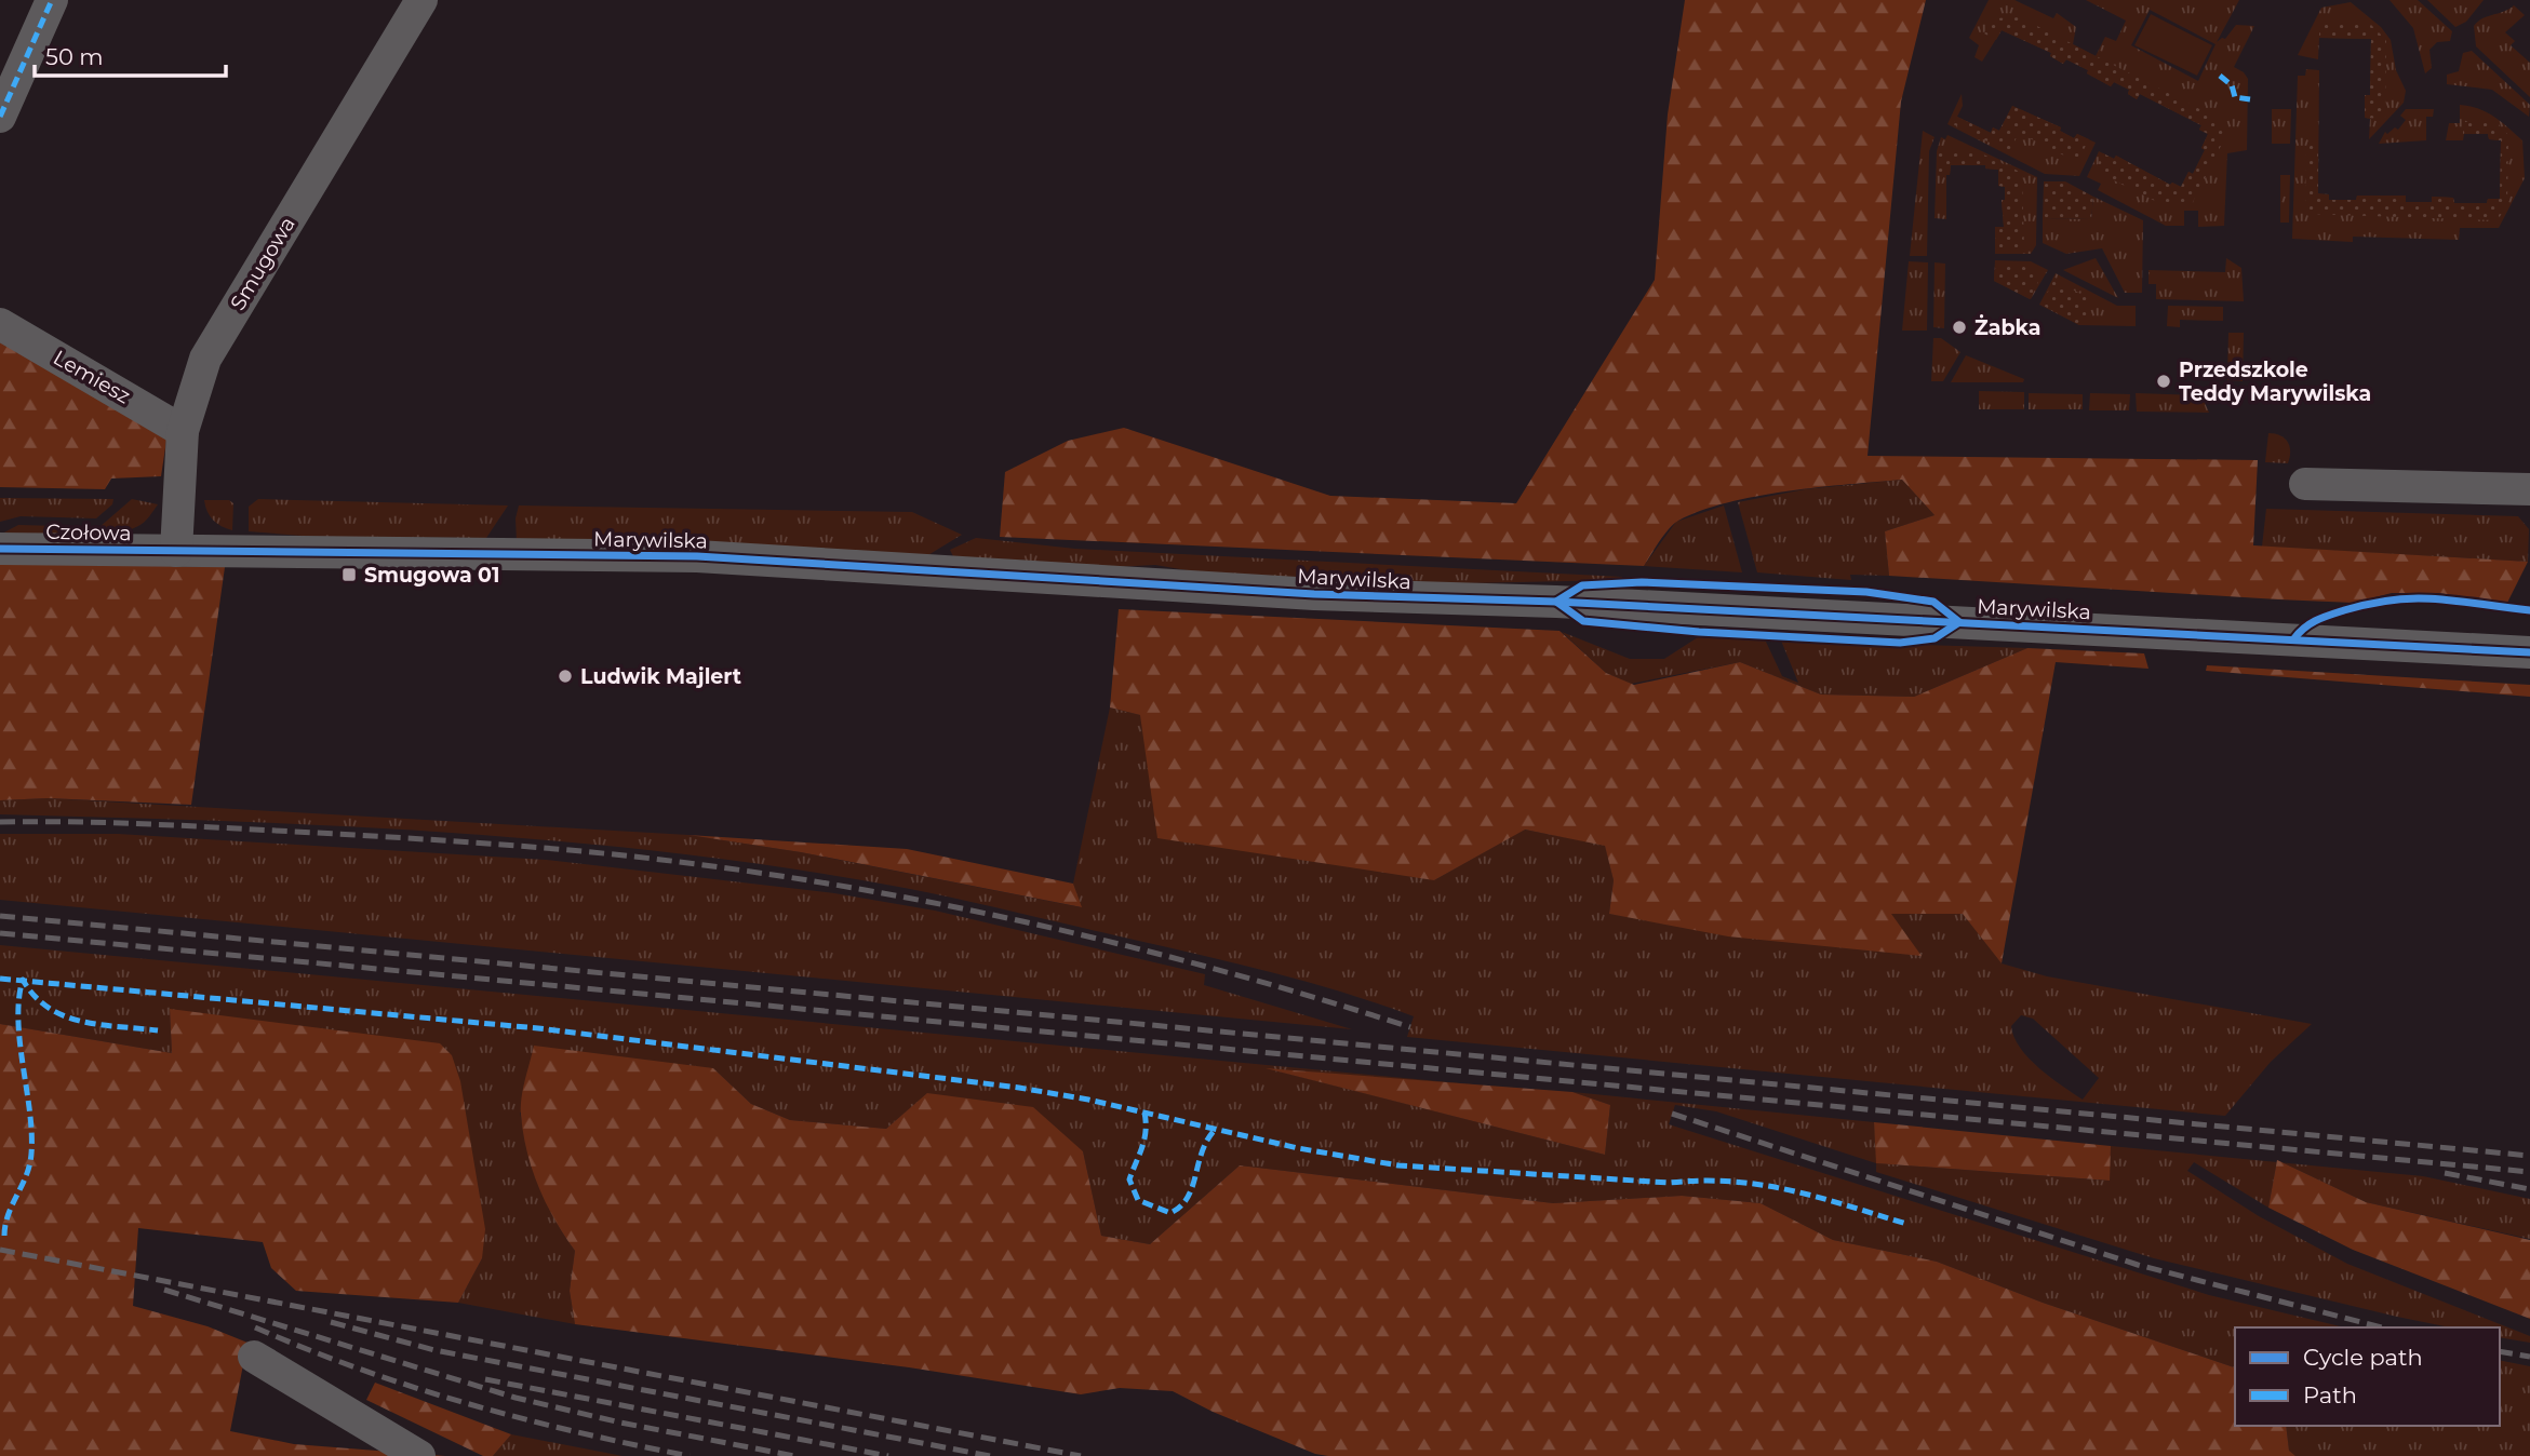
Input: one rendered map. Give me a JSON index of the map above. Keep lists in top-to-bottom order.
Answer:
{
  "streets": {
    "street": [
      "Smugowa",
      "Lemiesz",
      "Czołowa",
      "Marywilska"
    ]
  },
  "crossings": [
    ["Smugowa", "Lemiesz"],
    ["Smugowa", "Czołowa"],
    ["Smugowa", "Marywilska"],
    ["Czołowa", "Marywilska"]
  ],
  "places": {
    "other": ["Żabka", "Przedszkole Teddy Marywilska", "Ludwik Majlert"],
    "transit": ["Smugowa 01"]
  },
  "legend": ["Cycle path", "Path"],
  "scale_bar": "50 m"
}
